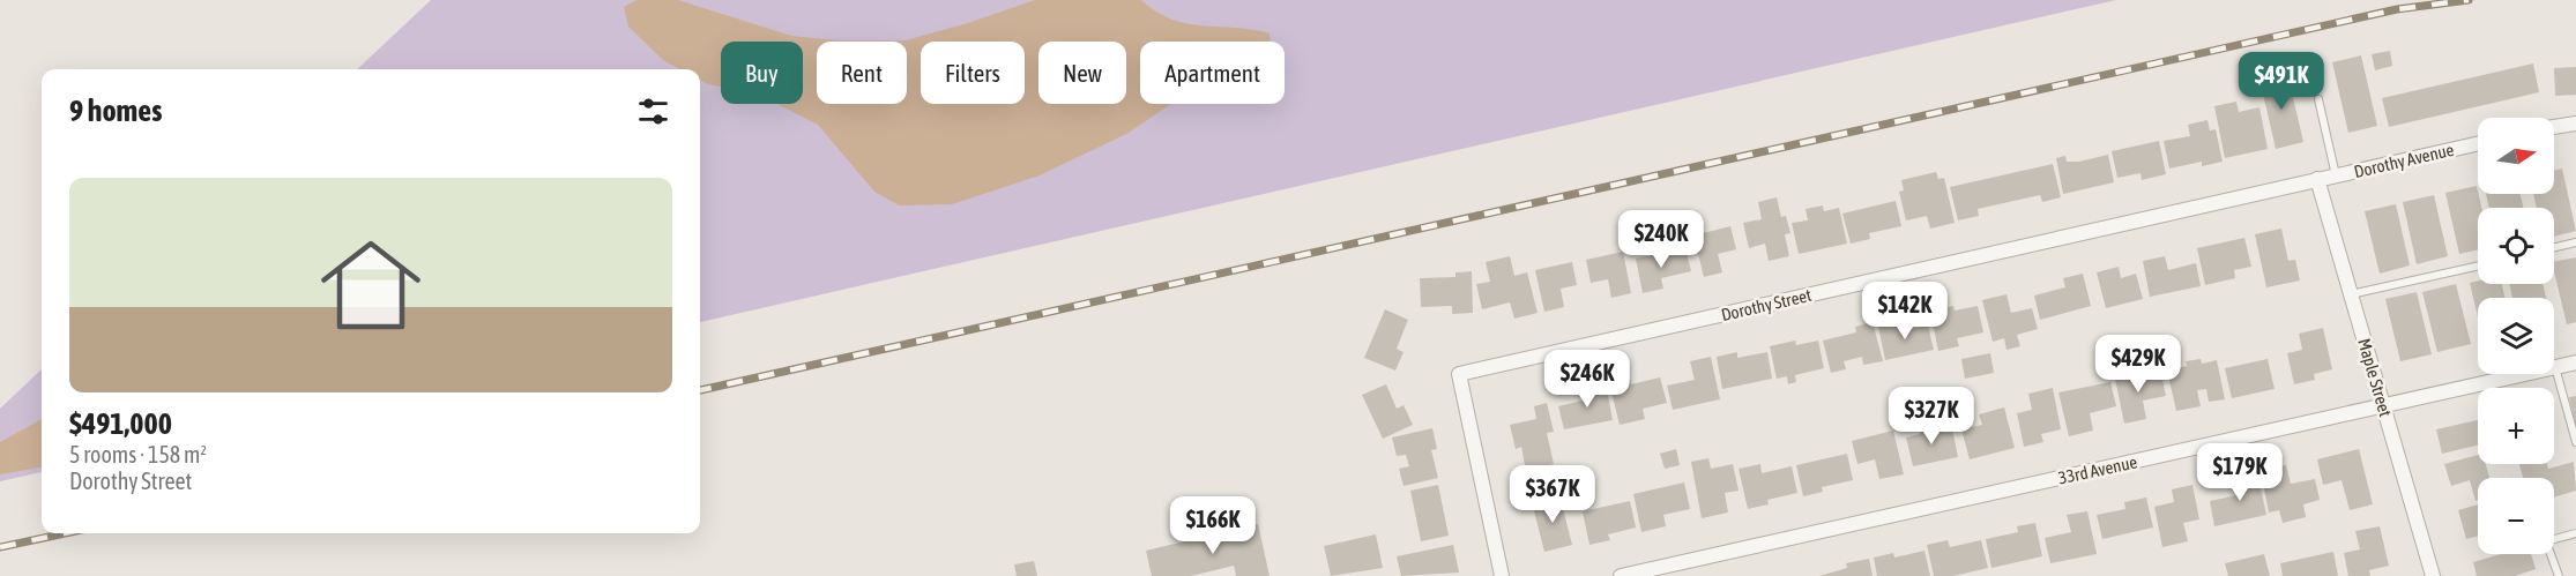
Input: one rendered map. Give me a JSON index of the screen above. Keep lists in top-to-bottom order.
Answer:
{
  "streets": {
    "street": [
      "Dorothy Avenue",
      "Dorothy Street",
      "Maple Street",
      "33rd Avenue"
    ]
  },
  "crossings": [
    ["Dorothy Avenue", "Dorothy Street"],
    ["Dorothy Avenue", "Maple Street"],
    ["Dorothy Street", "Maple Street"],
    ["Maple Street", "33rd Avenue"]
  ],
  "north": "right",
  "page": {
    "chip": [
      "Buy",
      "Rent",
      "Filters",
      "New",
      "Apartment"
    ],
    "price": [
      "$491K",
      "$240K",
      "$142K",
      "$429K",
      "$246K",
      "$327K",
      "$179K",
      "$367K",
      "$166K"
    ],
    "heading": "9 homes",
    "map_buttons": ["+", "−"],
    "list": [
      {
        "name": "$491,000",
        "note": "5 rooms · 158 m² · Dorothy Street"
      }
    ]
  }
}
